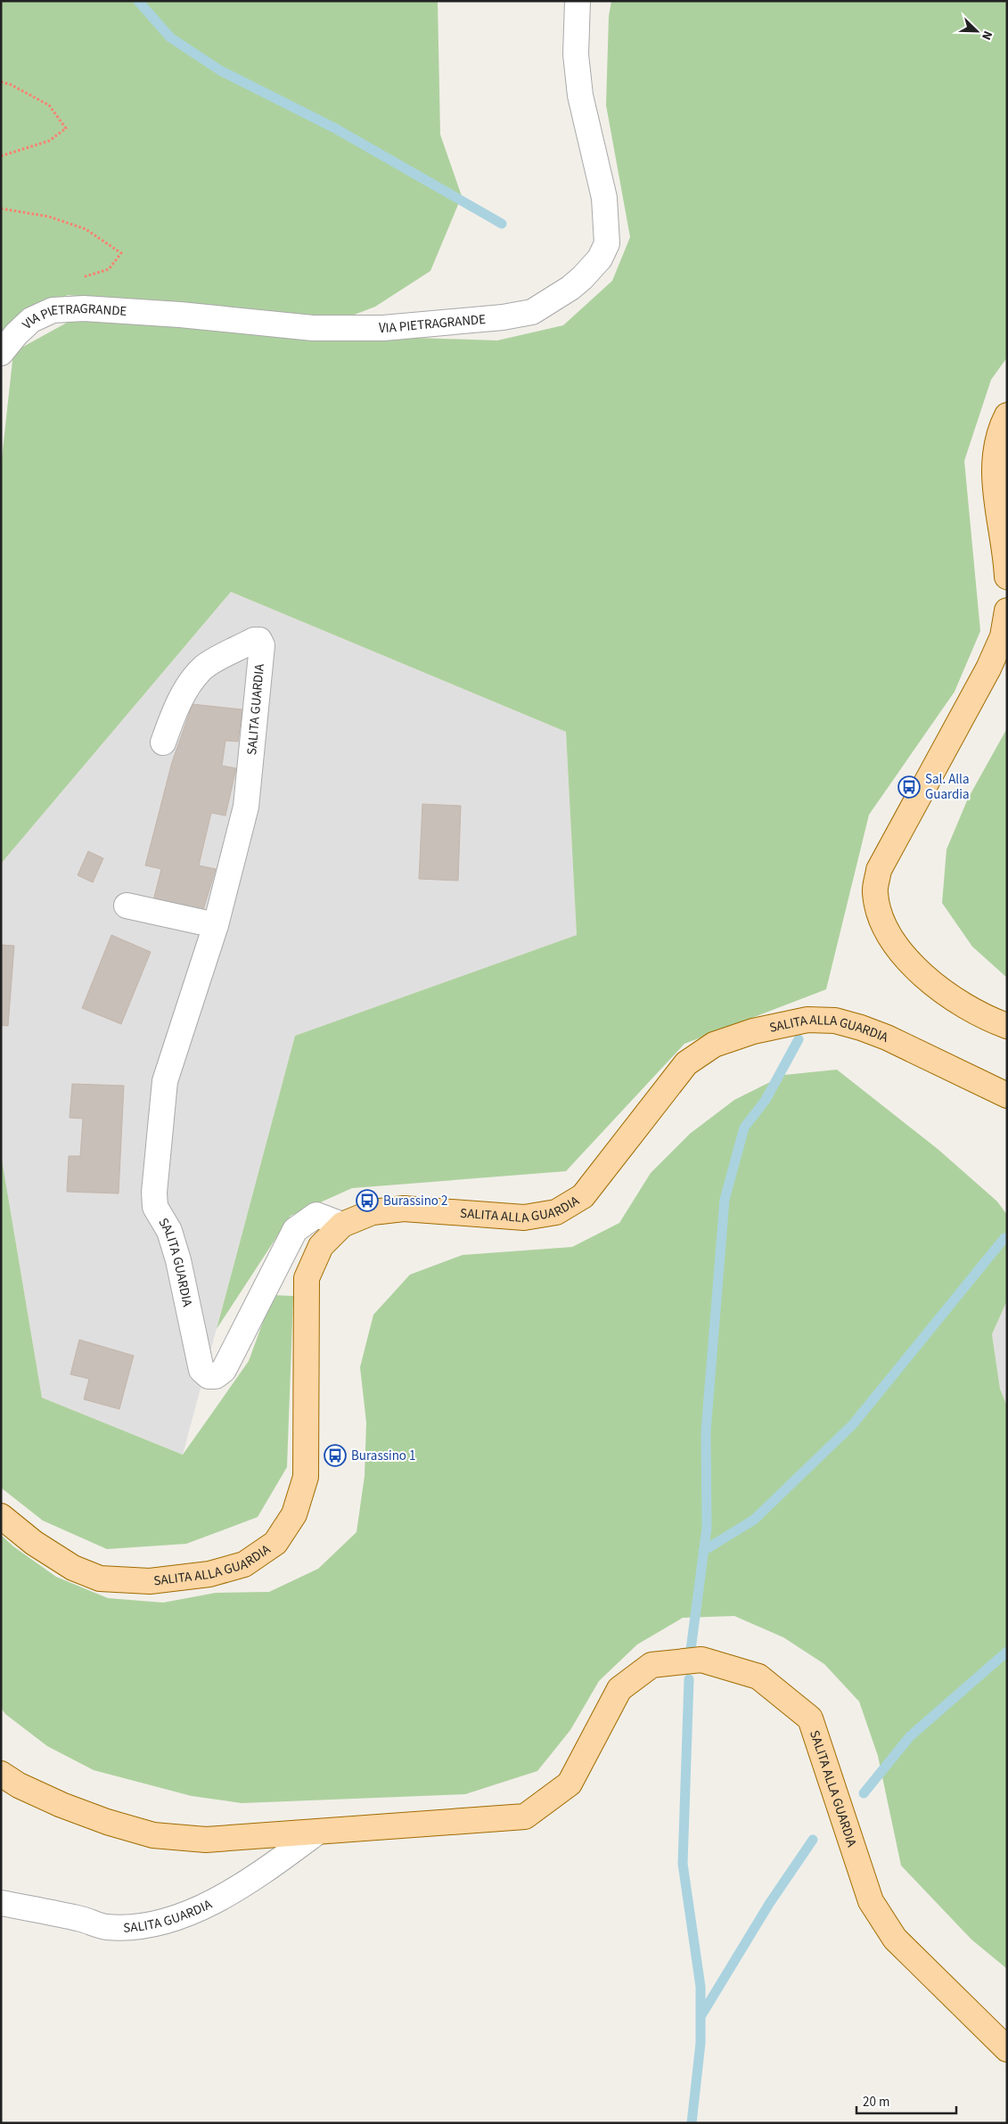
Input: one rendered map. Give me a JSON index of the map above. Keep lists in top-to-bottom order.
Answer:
{
  "streets": {
    "main road": ["SALITA ALLA GUARDIA"],
    "street": ["VIA PIETRAGRANDE", "SALITA GUARDIA"]
  },
  "crossings": [
    ["SALITA GUARDIA", "SALITA ALLA GUARDIA"]
  ],
  "places": {
    "bus stop": ["Sal. Alla Guardia", "Burassino 2", "Burassino 1"]
  },
  "scale_bar": "20 m",
  "north": "bottom right"
}
